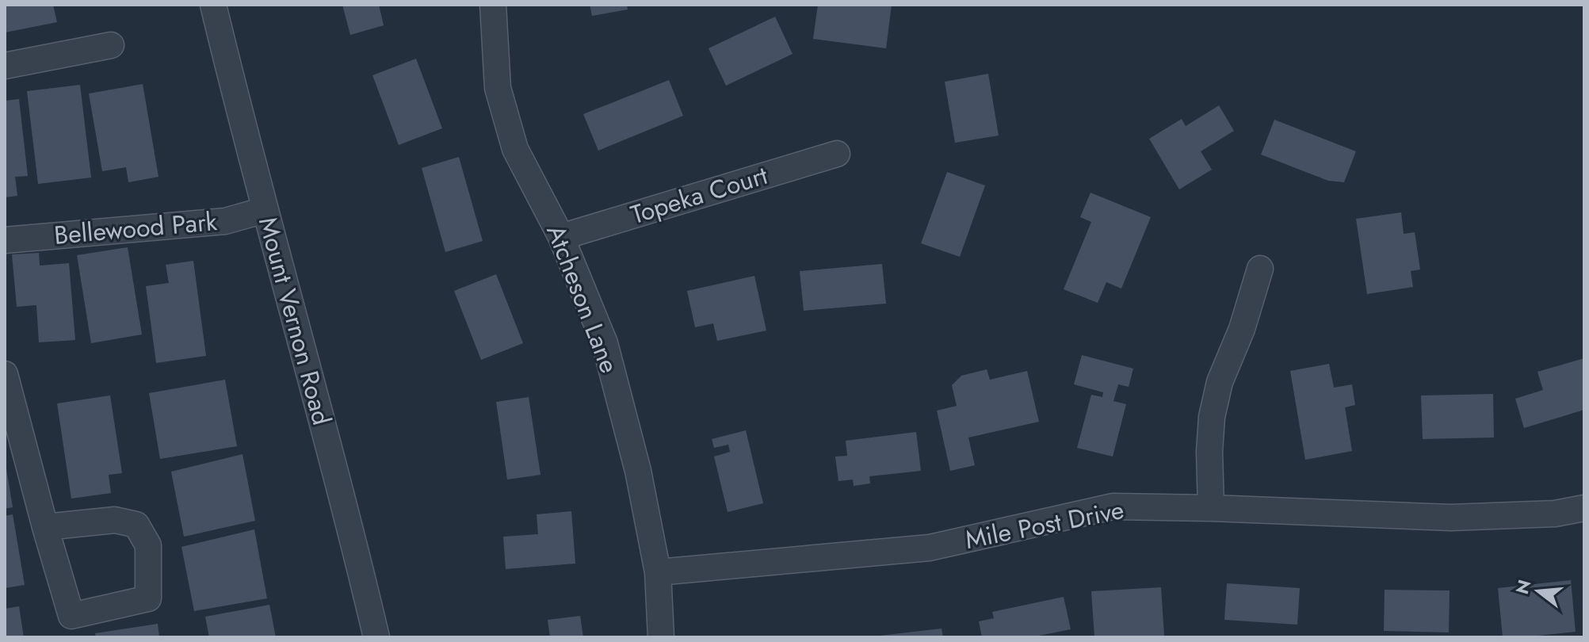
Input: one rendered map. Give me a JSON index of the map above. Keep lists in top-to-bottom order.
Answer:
{
  "streets": {
    "street": [
      "Topeka Court",
      "Bellewood Park",
      "Atcheson Lane",
      "Mount Vernon Road",
      "Mile Post Drive"
    ]
  },
  "crossings": [
    ["Topeka Court", "Atcheson Lane"],
    ["Bellewood Park", "Mount Vernon Road"],
    ["Atcheson Lane", "Mile Post Drive"]
  ],
  "north": "left"
}
